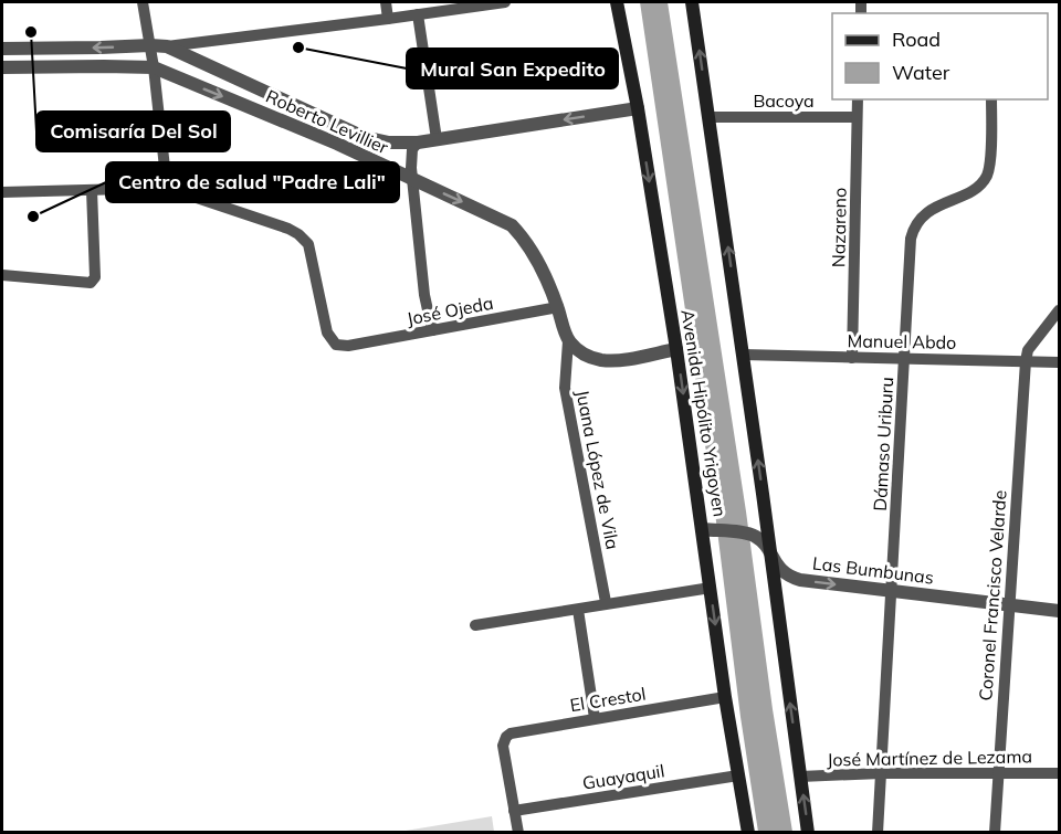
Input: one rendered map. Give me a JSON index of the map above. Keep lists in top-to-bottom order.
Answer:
{
  "streets": {
    "main road": ["Avenida Hipólito Yrigoyen"],
    "street": [
      "Bacoya",
      "Roberto Levillier",
      "Nazareno",
      "José Ojeda",
      "Manuel Abdo",
      "Dámaso Uriburu",
      "Juana López de Vila",
      "Las Bumbunas",
      "Coronel Francisco Velarde",
      "El Crestol",
      "José Martínez de Lezama",
      "Guayaquil"
    ]
  },
  "crossings": [
    ["Bacoya", "Nazareno"],
    ["Roberto Levillier", "José Ojeda"],
    ["Roberto Levillier", "Juana López de Vila"],
    ["Nazareno", "Manuel Abdo"],
    ["Manuel Abdo", "Dámaso Uriburu"],
    ["Manuel Abdo", "Coronel Francisco Velarde"],
    ["Avenida Hipólito Yrigoyen", "El Crestol"],
    ["Avenida Hipólito Yrigoyen", "Guayaquil"],
    ["Dámaso Uriburu", "Las Bumbunas"],
    ["Dámaso Uriburu", "José Martínez de Lezama"],
    ["Las Bumbunas", "Coronel Francisco Velarde"],
    ["Coronel Francisco Velarde", "José Martínez de Lezama"],
    ["El Crestol", "Guayaquil"]
  ],
  "one_way": ["Las Bumbunas"],
  "places": ["Comisaría Del Sol", "Mural San Expedito", "Centro de salud \"Padre Lali\""],
  "legend": ["Road", "Water"]
}
